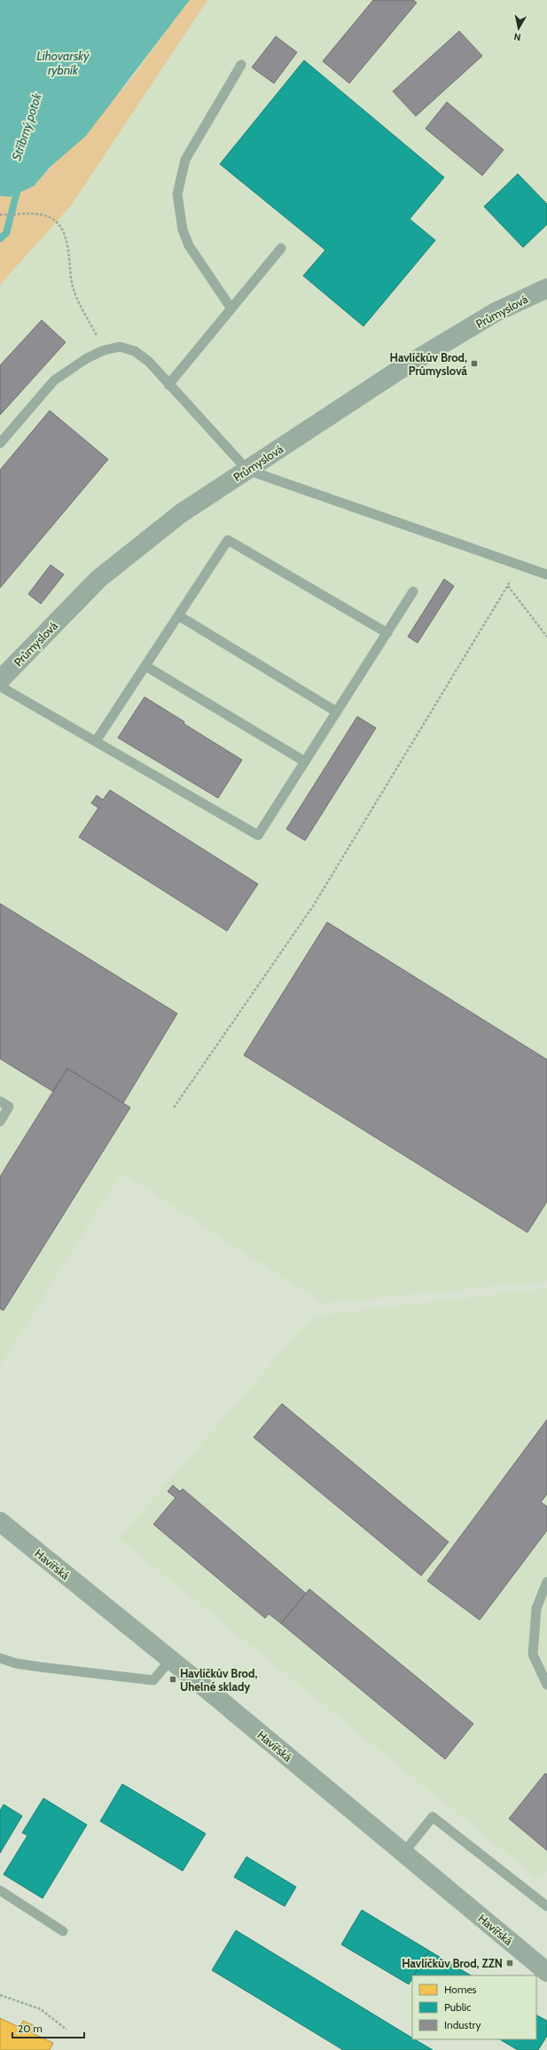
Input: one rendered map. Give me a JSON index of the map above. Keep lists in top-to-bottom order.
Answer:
{
  "streets": {
    "street": ["Průmyslová", "Havířská"]
  },
  "water": ["Lihovarský rybník", "Stříbrný potok"],
  "places": {
    "transit": ["Havlíčkův Brod, Průmyslová", "Havlíčkův Brod, Uhelné sklady", "Havlíčkův Brod, ZZN"]
  },
  "legend": ["Homes", "Public", "Industry"],
  "scale_bar": "20 m",
  "north": "bottom"
}
